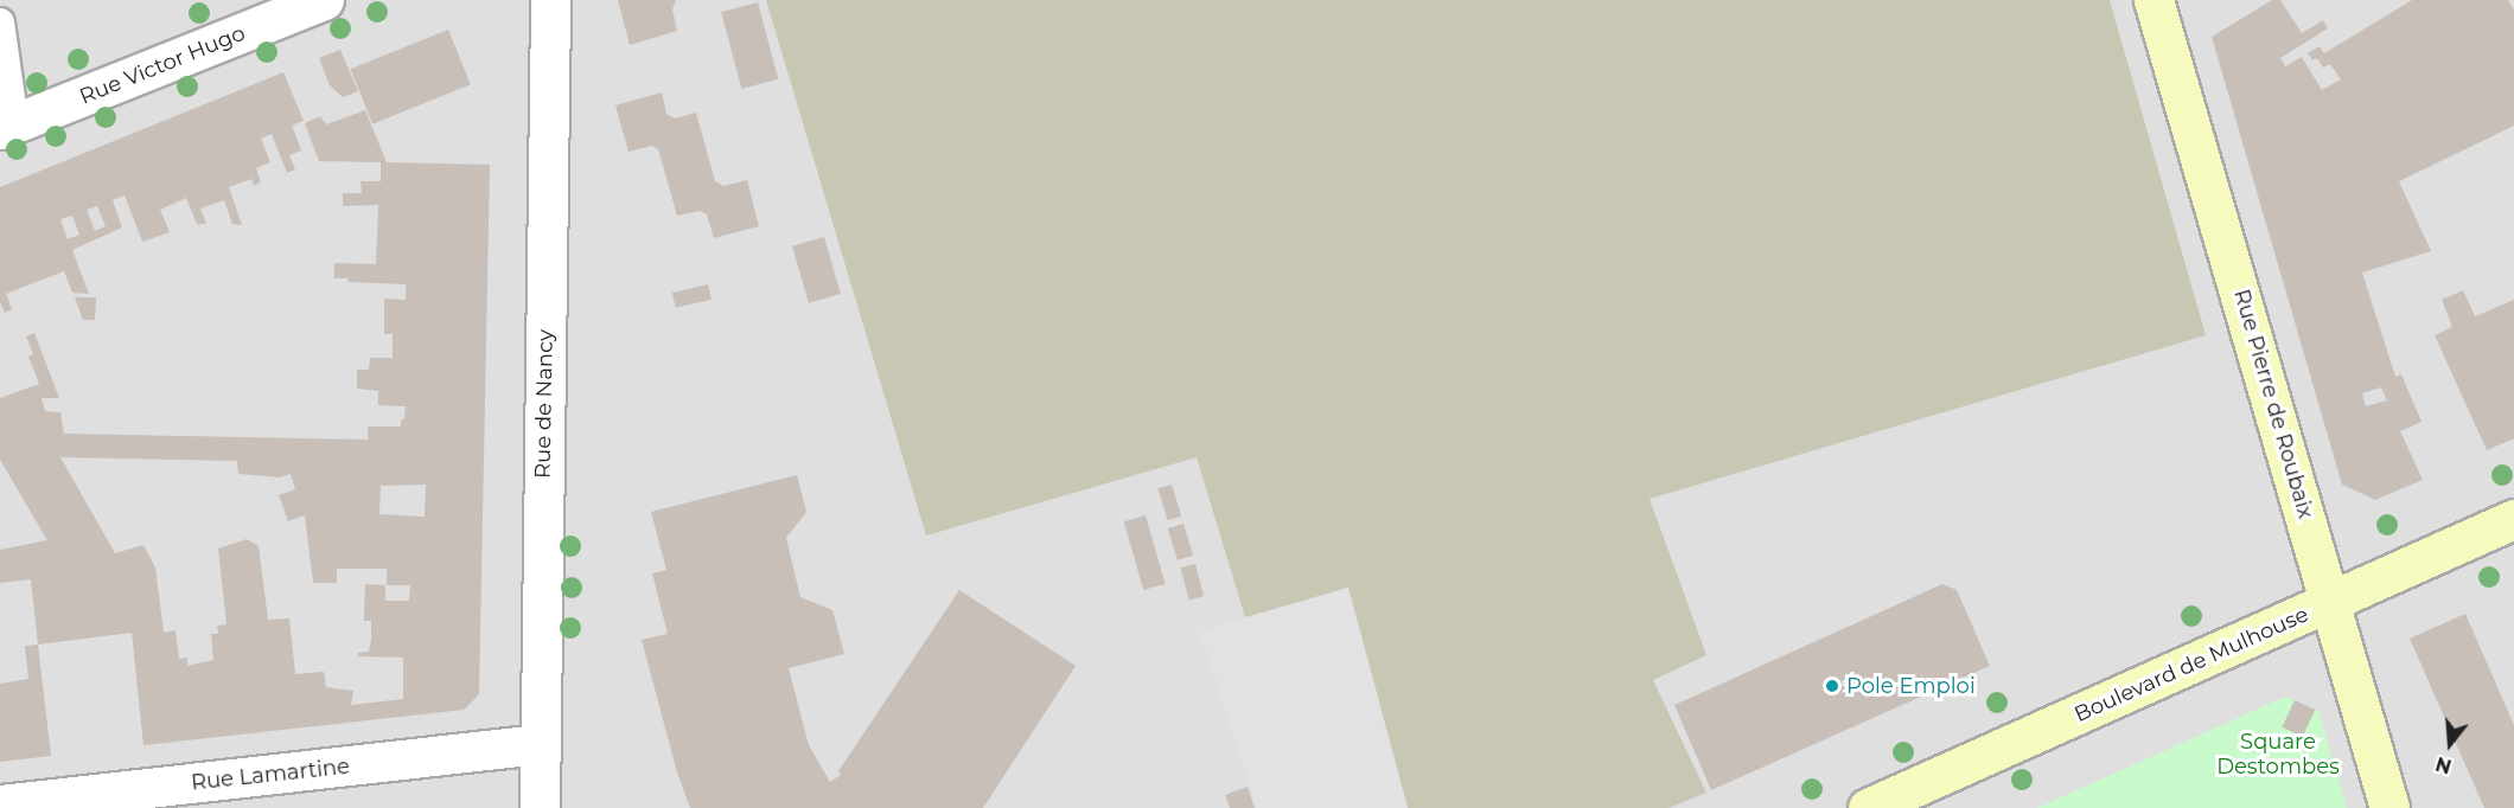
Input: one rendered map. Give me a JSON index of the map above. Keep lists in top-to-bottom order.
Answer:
{
  "streets": {
    "street": [
      "Rue Victor Hugo",
      "Rue de Nancy",
      "Rue Pierre de Roubaix",
      "Boulevard de Mulhouse",
      "Rue Lamartine"
    ]
  },
  "crossings": [
    ["Rue de Nancy", "Rue Lamartine"],
    ["Rue Pierre de Roubaix", "Boulevard de Mulhouse"]
  ],
  "parks": ["Square Destombes"],
  "places": ["Pole Emploi"],
  "north": "bottom"
}
